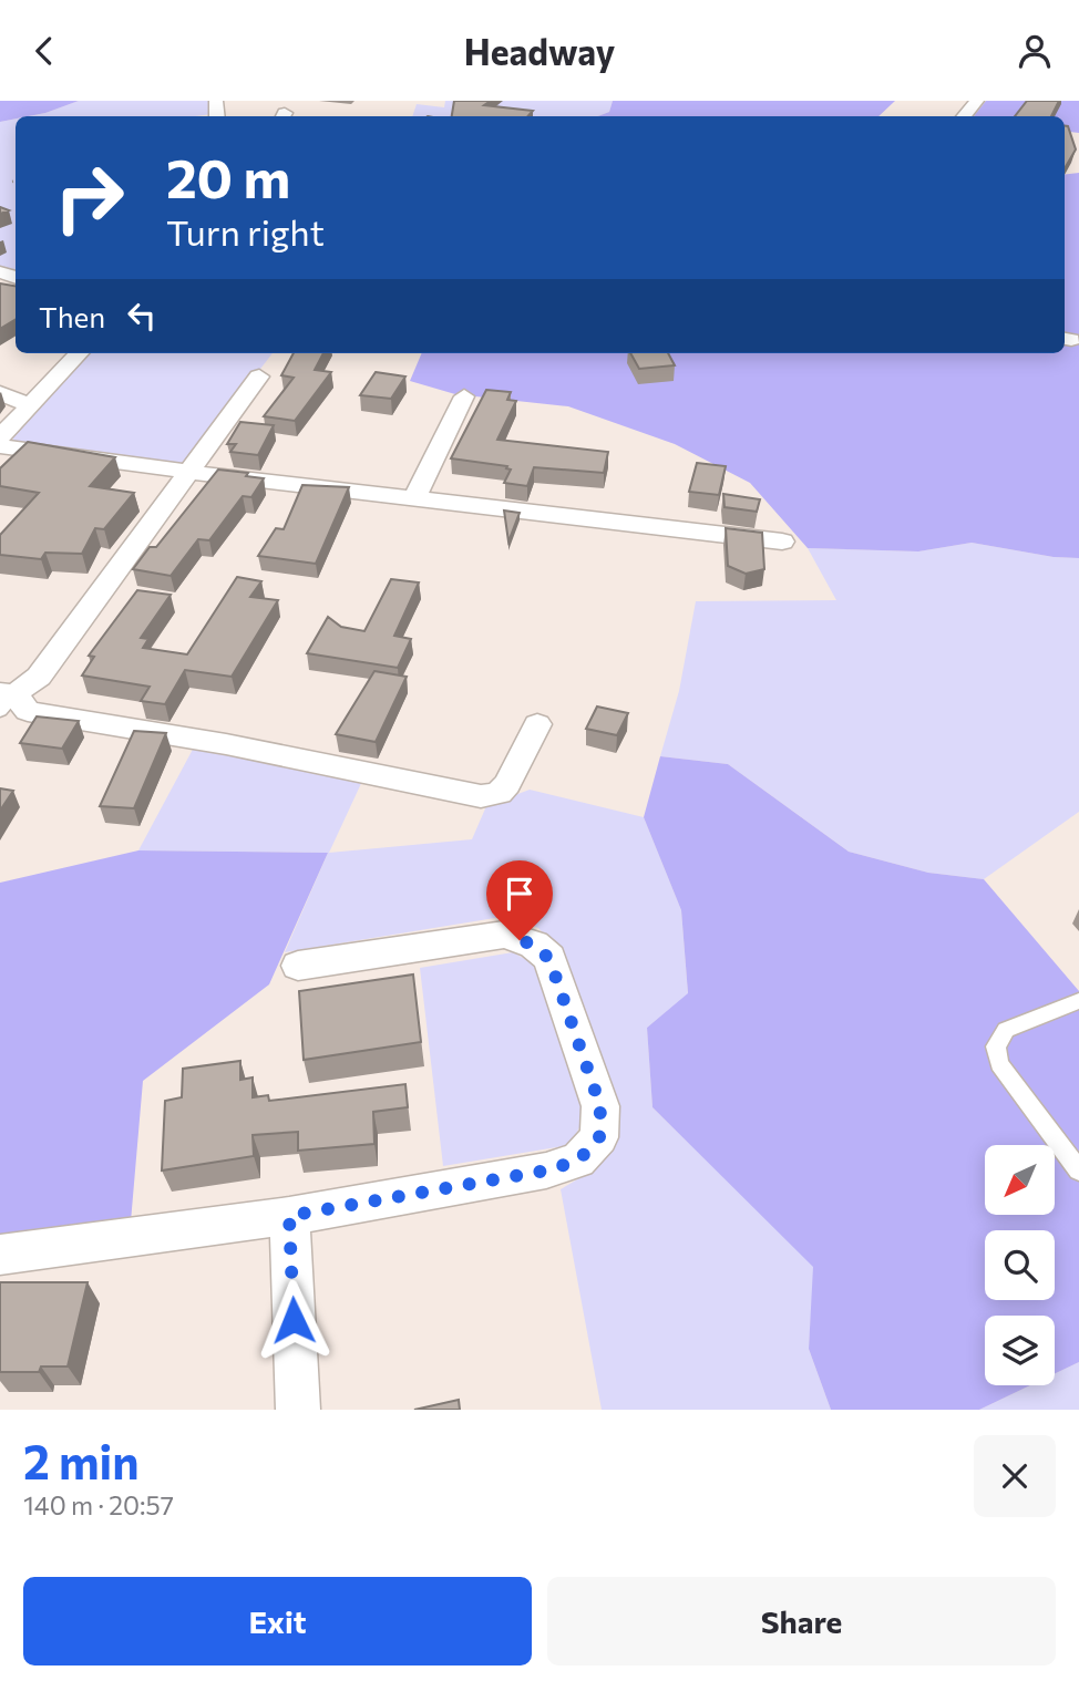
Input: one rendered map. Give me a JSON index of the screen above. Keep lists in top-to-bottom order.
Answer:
{
  "north": "bottom left",
  "page": {
    "header": "Headway",
    "turn": ["20 m", "Turn right"],
    "then": "Then",
    "heading": ["2 min", "140 m · 20:57"],
    "buttons": ["Exit", "Share"]
  }
}
